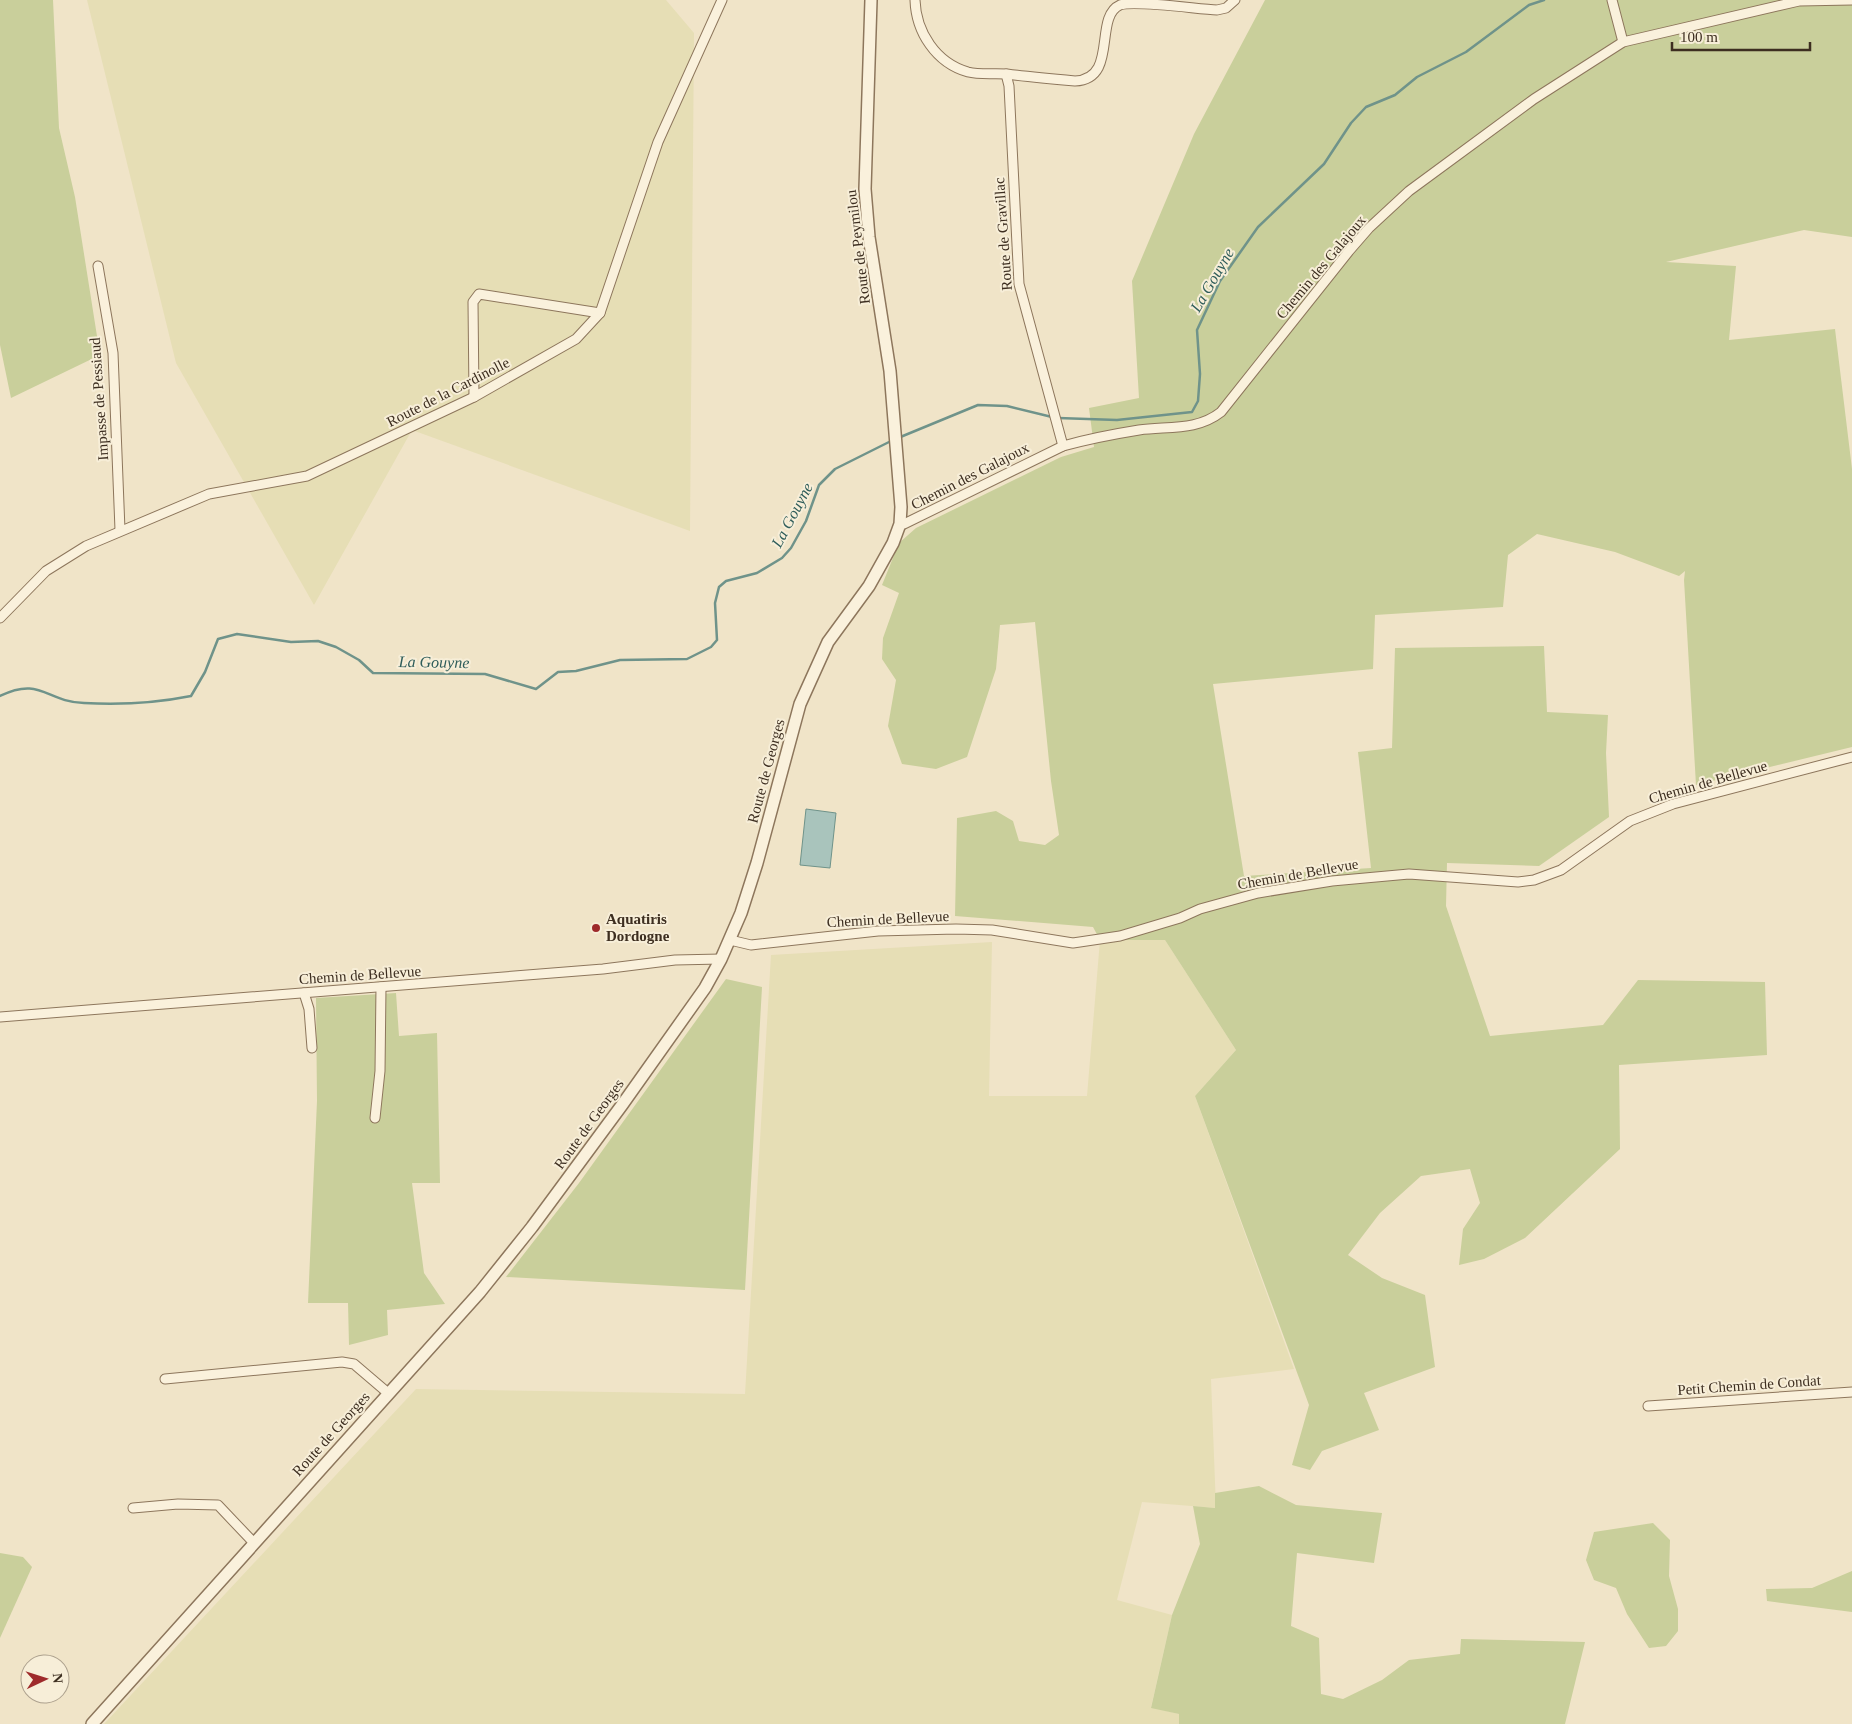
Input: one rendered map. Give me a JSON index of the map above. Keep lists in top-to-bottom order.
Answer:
{
  "streets": {
    "street": [
      "Route de Gravillac",
      "Route de Peymilou",
      "Chemin des Galajoux",
      "Route de la Cardinolle",
      "Impasse de Pessiaud",
      "Route de Georges",
      "Chemin de Bellevue",
      "Petit Chemin de Condat"
    ]
  },
  "crossings": [
    ["Route de Gravillac", "Chemin des Galajoux"],
    ["Route de Peymilou", "Route de Georges"],
    ["Chemin des Galajoux", "Route de Georges"],
    ["Route de la Cardinolle", "Impasse de Pessiaud"],
    ["Route de Georges", "Chemin de Bellevue"]
  ],
  "water": ["La Gouyne"],
  "places": ["Aquatiris Dordogne"],
  "scale_bar": "100 m",
  "north": "right"
}
